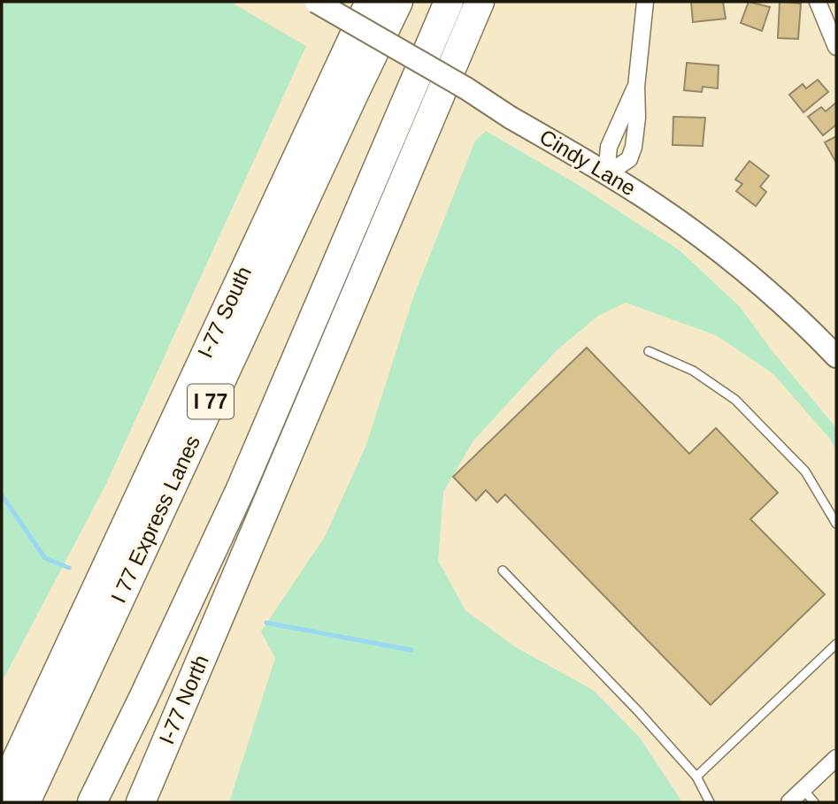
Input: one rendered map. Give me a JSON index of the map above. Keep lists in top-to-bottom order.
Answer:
{
  "streets": {
    "highway": [
      "I-77 South",
      "I 77",
      "I 77 Express Lanes",
      "I-77 North"
    ],
    "main road": ["Cindy Lane"]
  }
}
